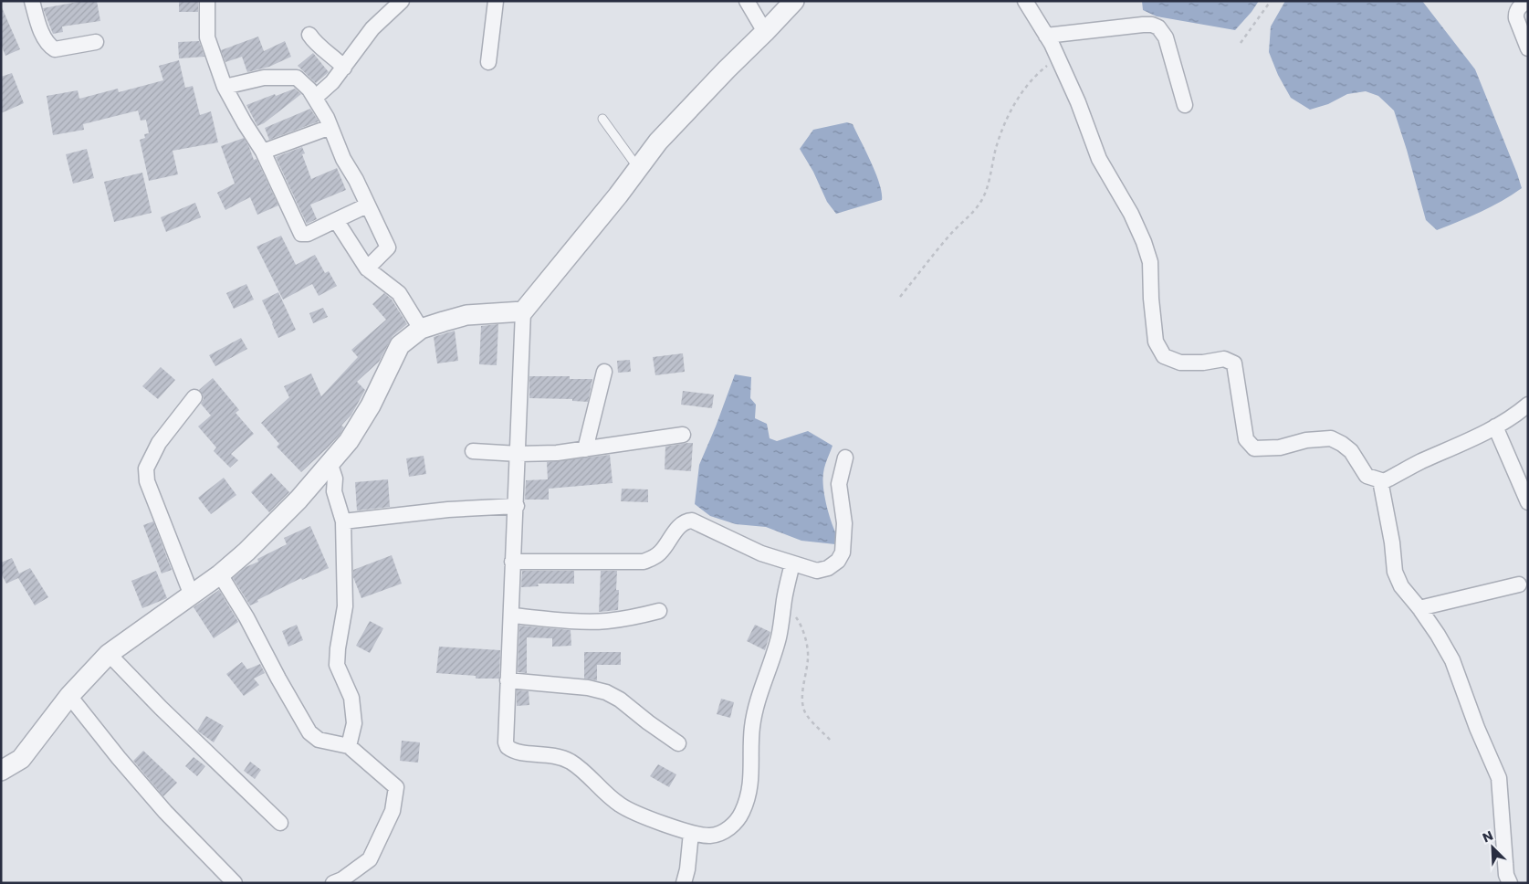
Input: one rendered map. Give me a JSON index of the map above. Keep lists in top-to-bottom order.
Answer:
{
  "north": "top left"
}
